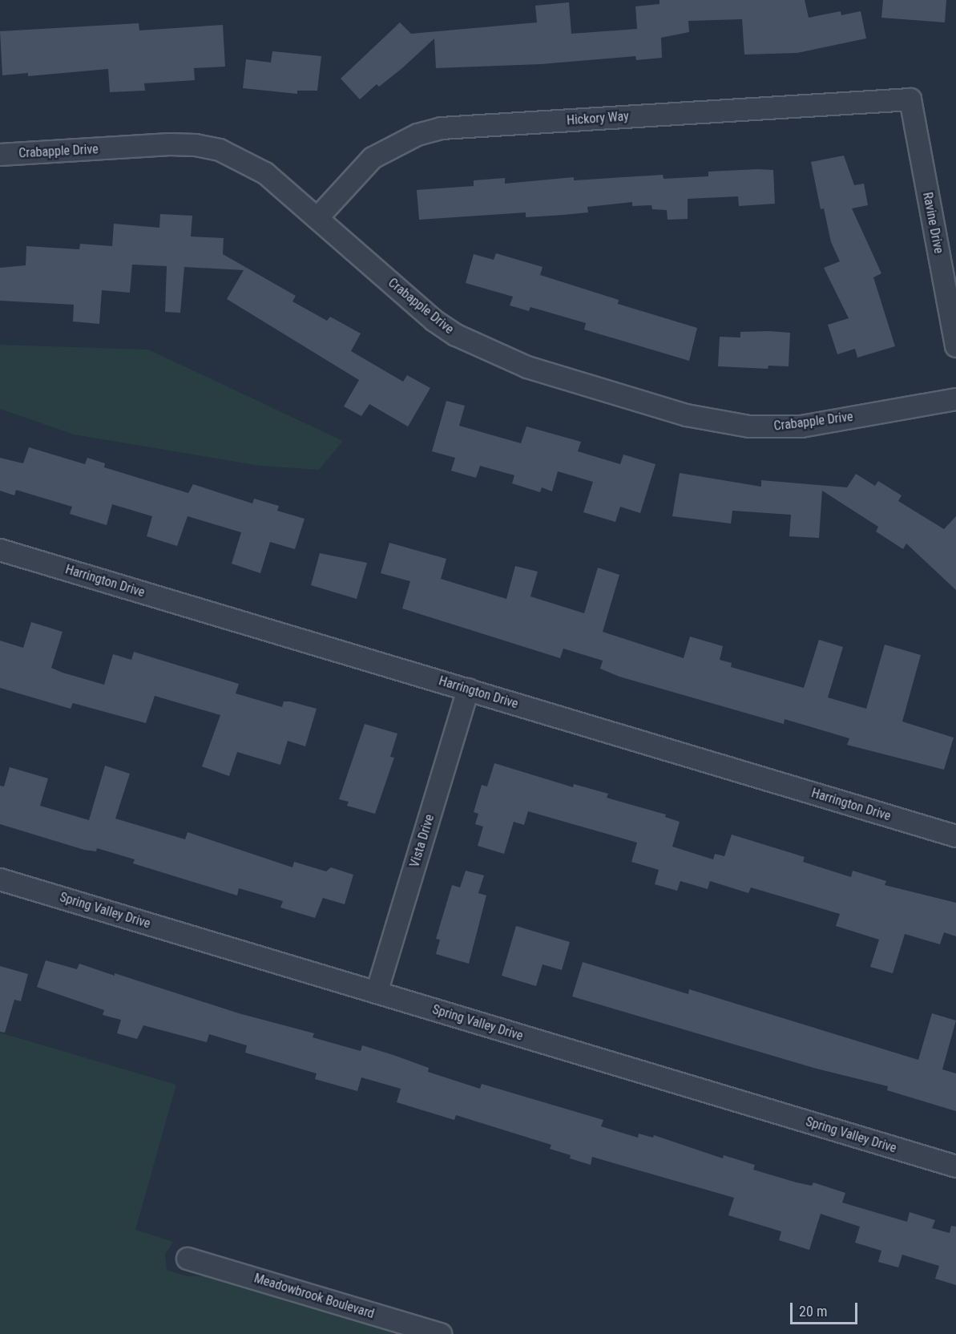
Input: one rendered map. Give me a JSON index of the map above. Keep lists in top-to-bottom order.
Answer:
{
  "streets": {
    "street": [
      "Hickory Way",
      "Crabapple Drive",
      "Ravine Drive",
      "Harrington Drive",
      "Vista Drive",
      "Spring Valley Drive",
      "Meadowbrook Boulevard"
    ]
  },
  "crossings": [
    ["Hickory Way", "Crabapple Drive"],
    ["Hickory Way", "Ravine Drive"],
    ["Harrington Drive", "Vista Drive"],
    ["Vista Drive", "Spring Valley Drive"]
  ],
  "scale_bar": "20 m"
}
